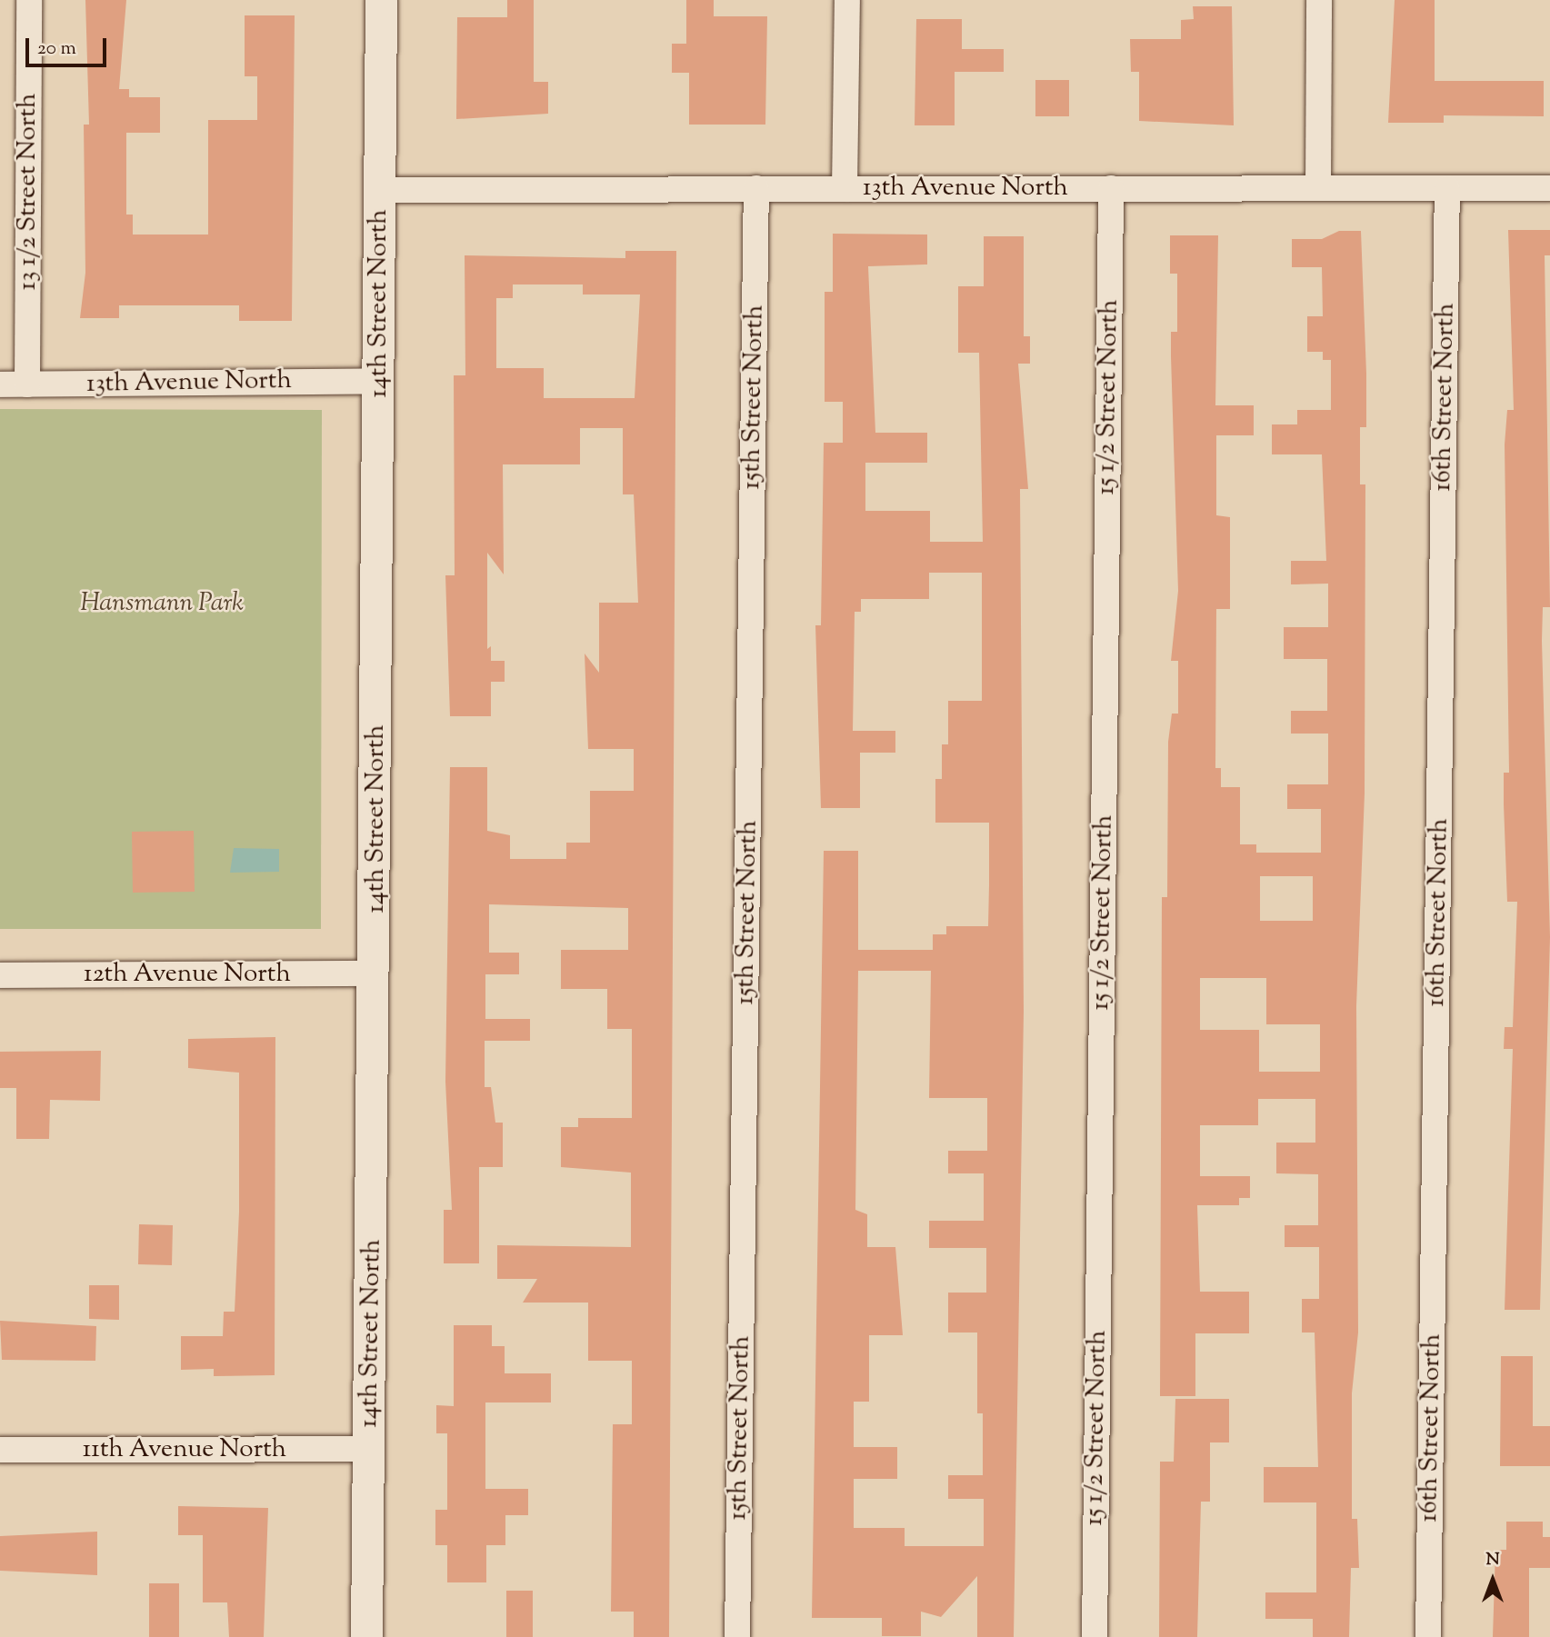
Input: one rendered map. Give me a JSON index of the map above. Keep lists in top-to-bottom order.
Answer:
{
  "streets": {
    "street": [
      "13th Avenue North",
      "13 1/2 Street North",
      "14th Street North",
      "15th Street North",
      "15 1/2 Street North",
      "16th Street North",
      "12th Avenue North",
      "11th Avenue North"
    ]
  },
  "crossings": [
    ["13th Avenue North", "13 1/2 Street North"],
    ["13th Avenue North", "14th Street North"],
    ["13th Avenue North", "15th Street North"],
    ["13th Avenue North", "15 1/2 Street North"],
    ["13th Avenue North", "16th Street North"],
    ["14th Street North", "12th Avenue North"],
    ["14th Street North", "11th Avenue North"]
  ],
  "parks": ["Hansmann Park"],
  "scale_bar": "20 m",
  "north": "top"
}
